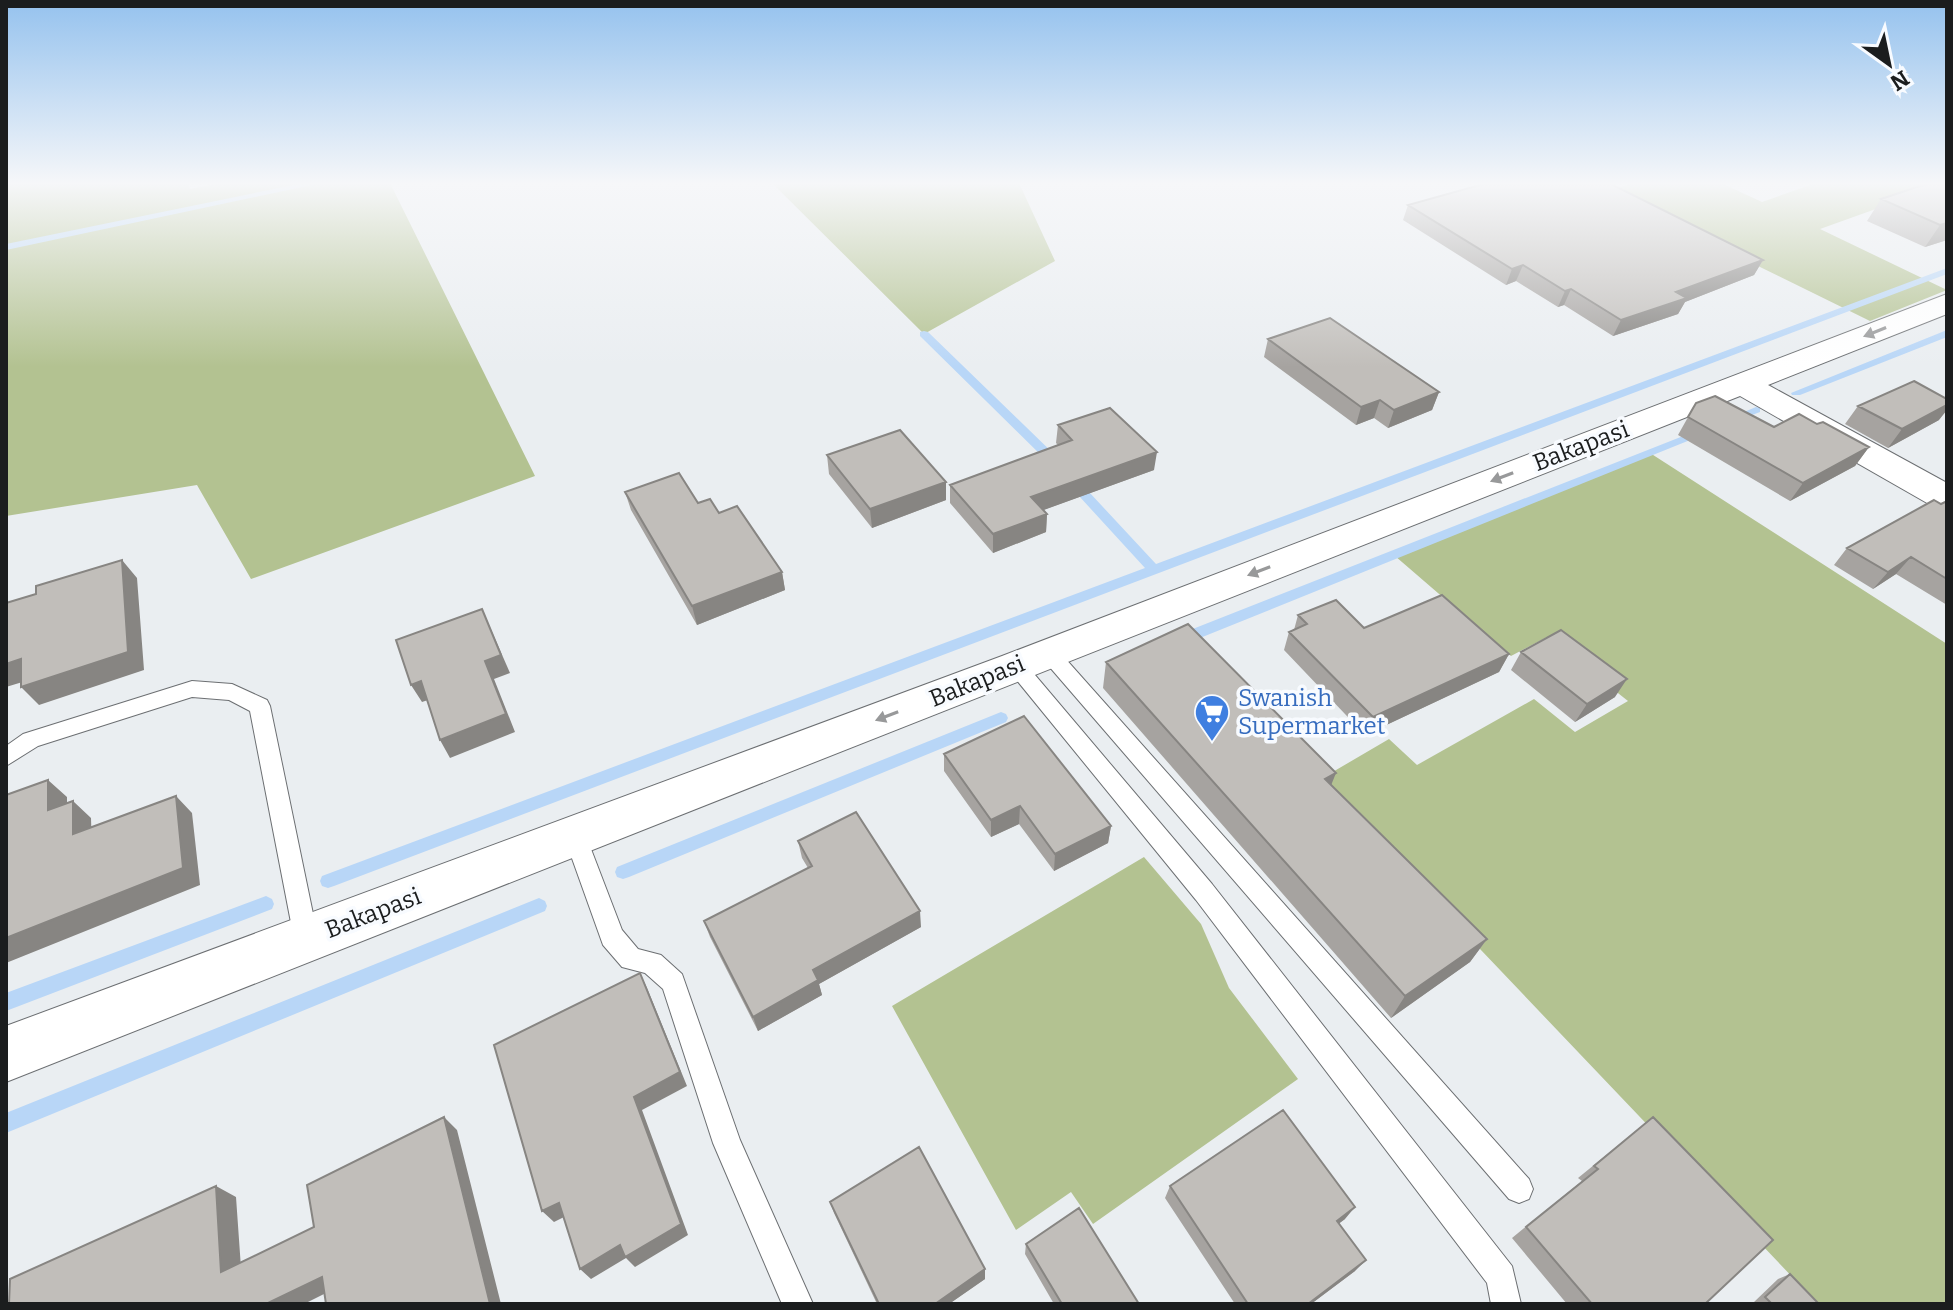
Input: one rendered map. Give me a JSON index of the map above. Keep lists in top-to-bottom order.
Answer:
{
  "streets": {
    "street": ["Bakapasi"]
  },
  "one_way": ["Bakapasi"],
  "places": {
    "supermarket": ["Swanish Supermarket"]
  },
  "north": "bottom right"
}
